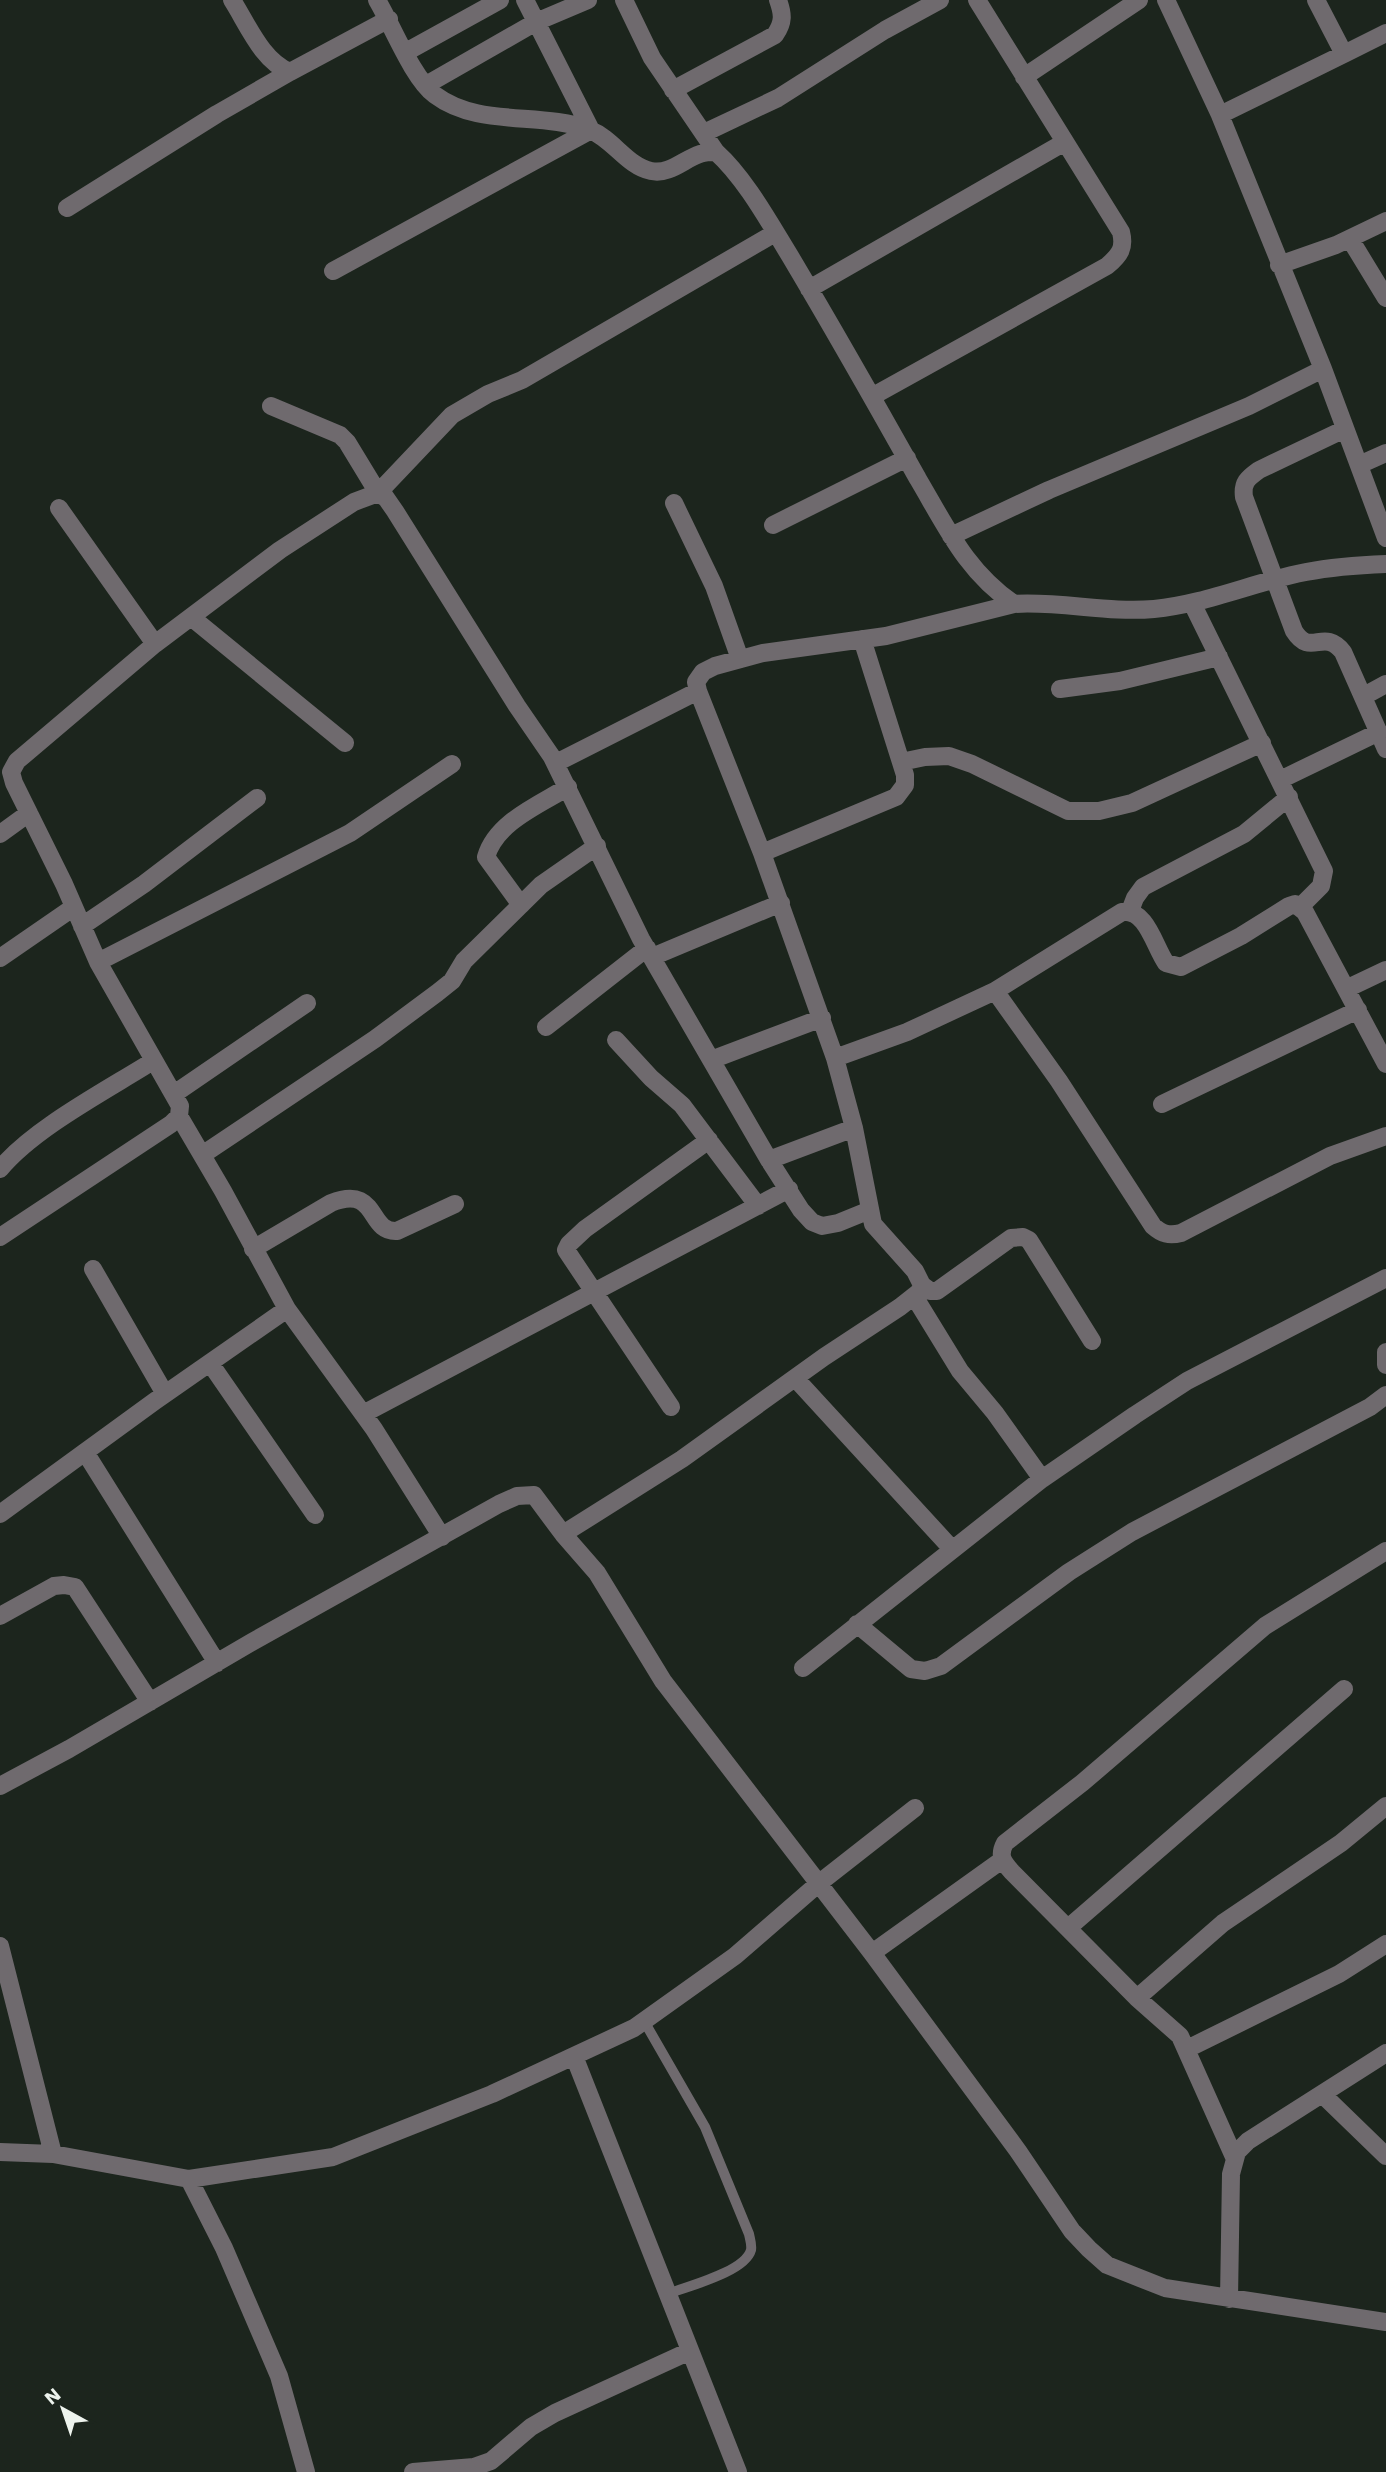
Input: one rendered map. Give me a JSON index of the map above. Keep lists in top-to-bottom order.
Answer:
{
  "north": "top left"
}
